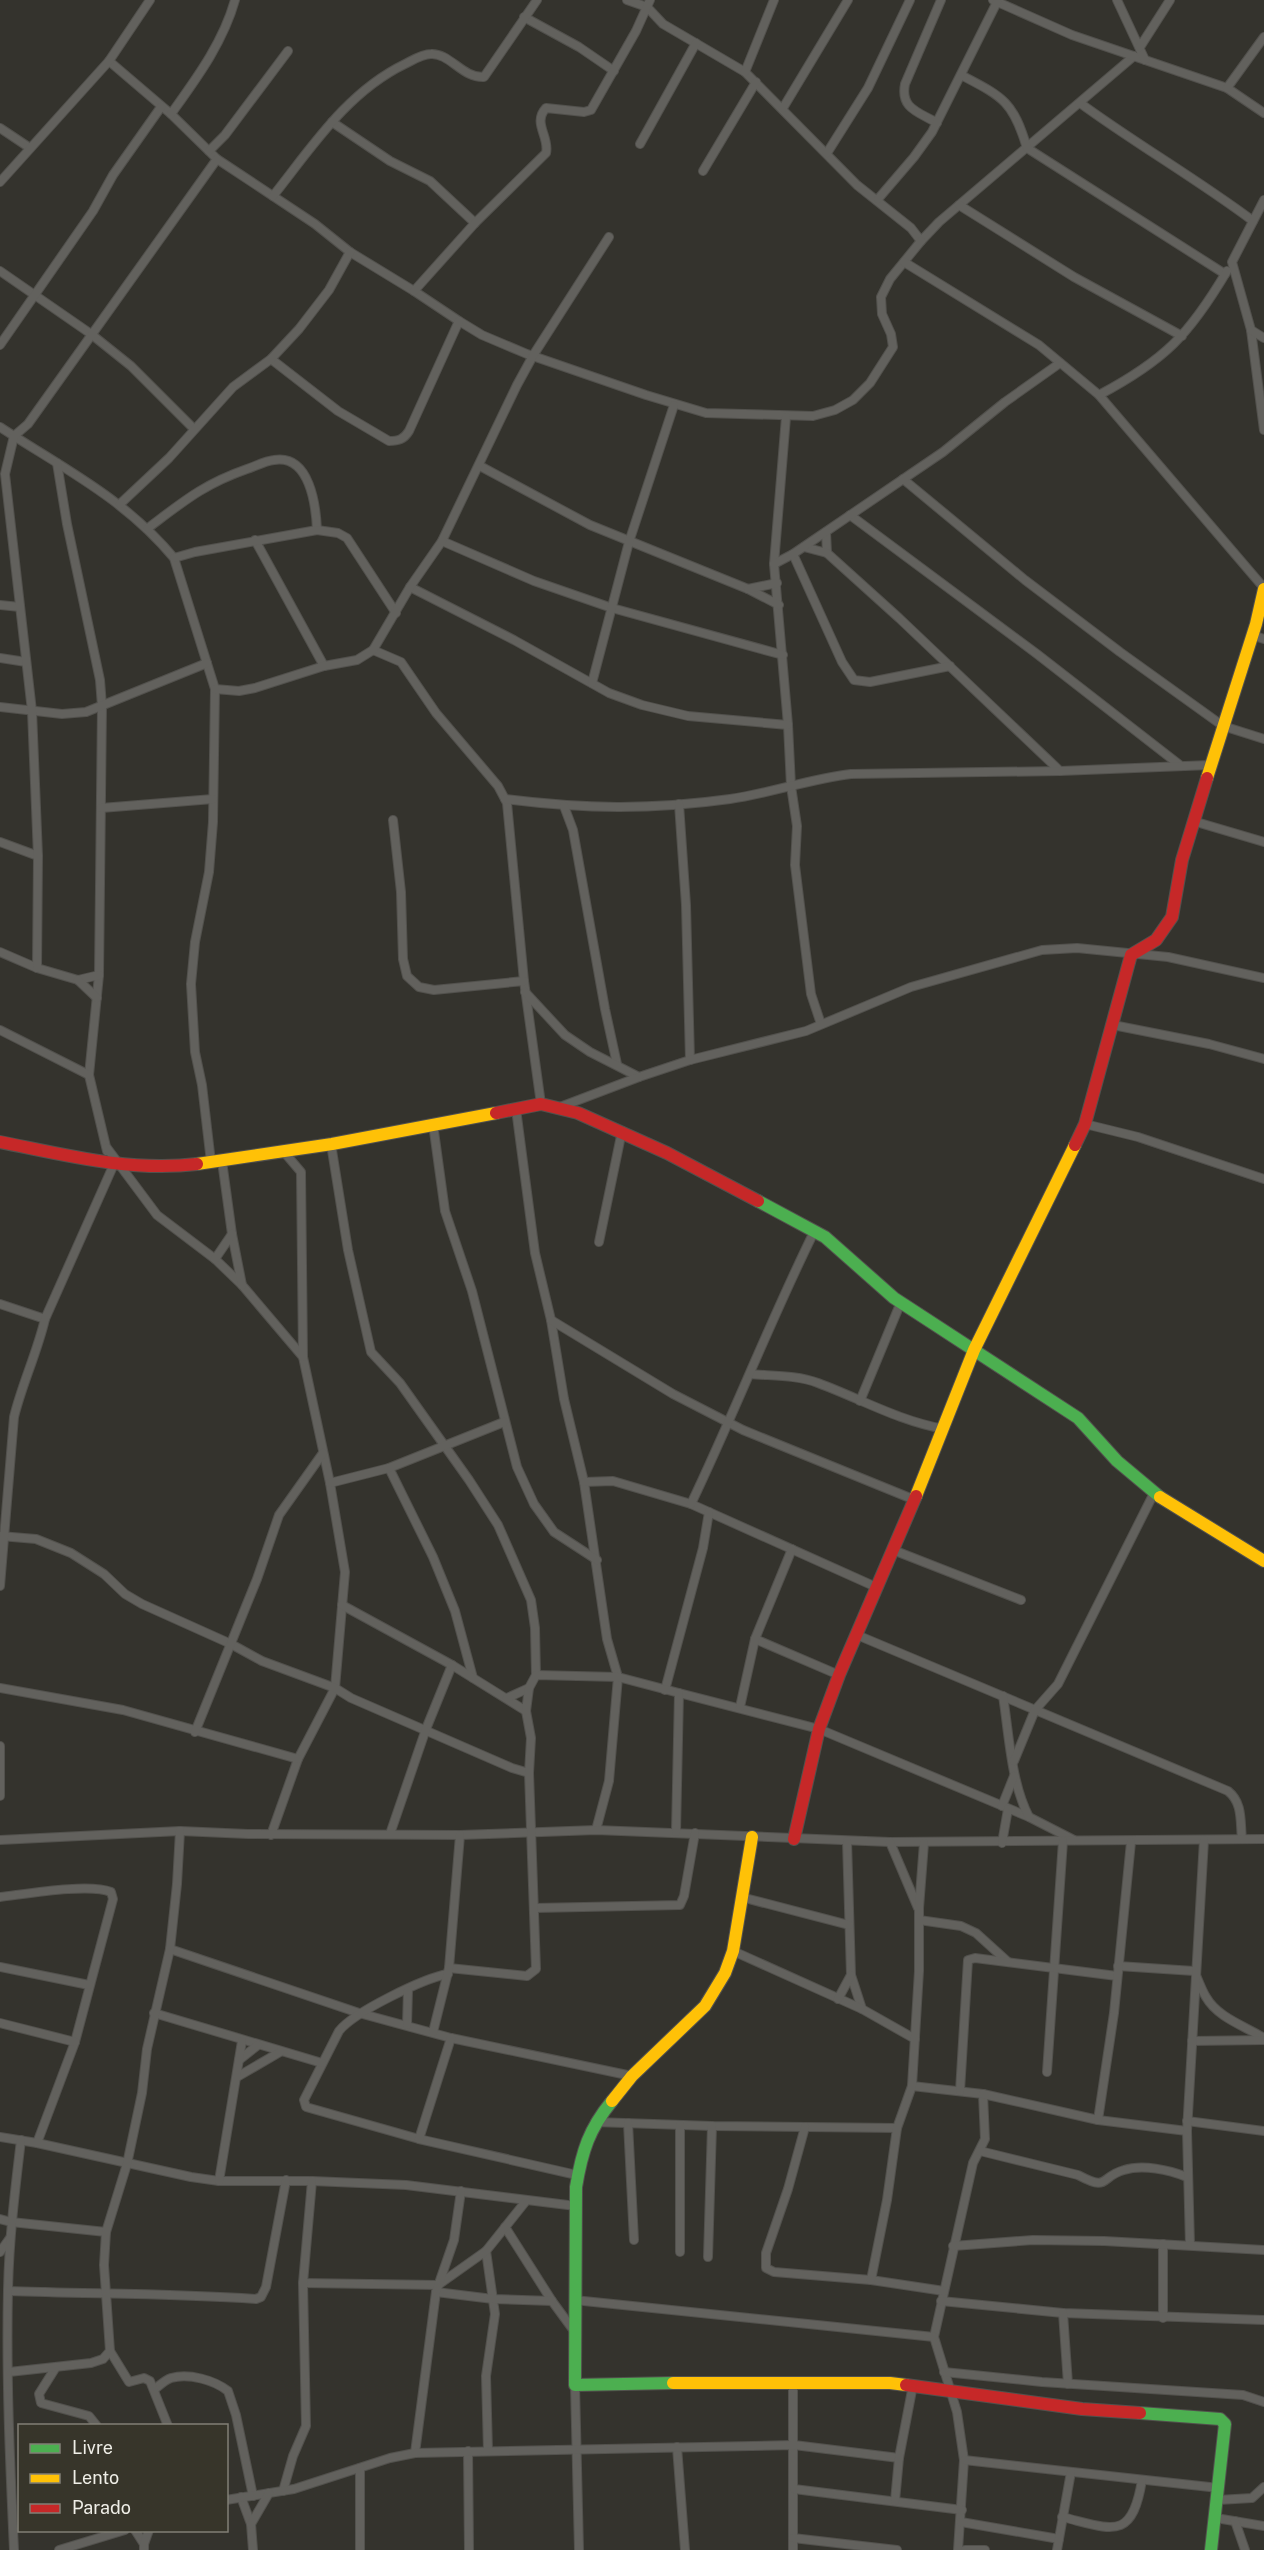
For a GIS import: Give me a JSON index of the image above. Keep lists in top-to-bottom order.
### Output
{
  "legend": ["Livre", "Lento", "Parado"]
}
